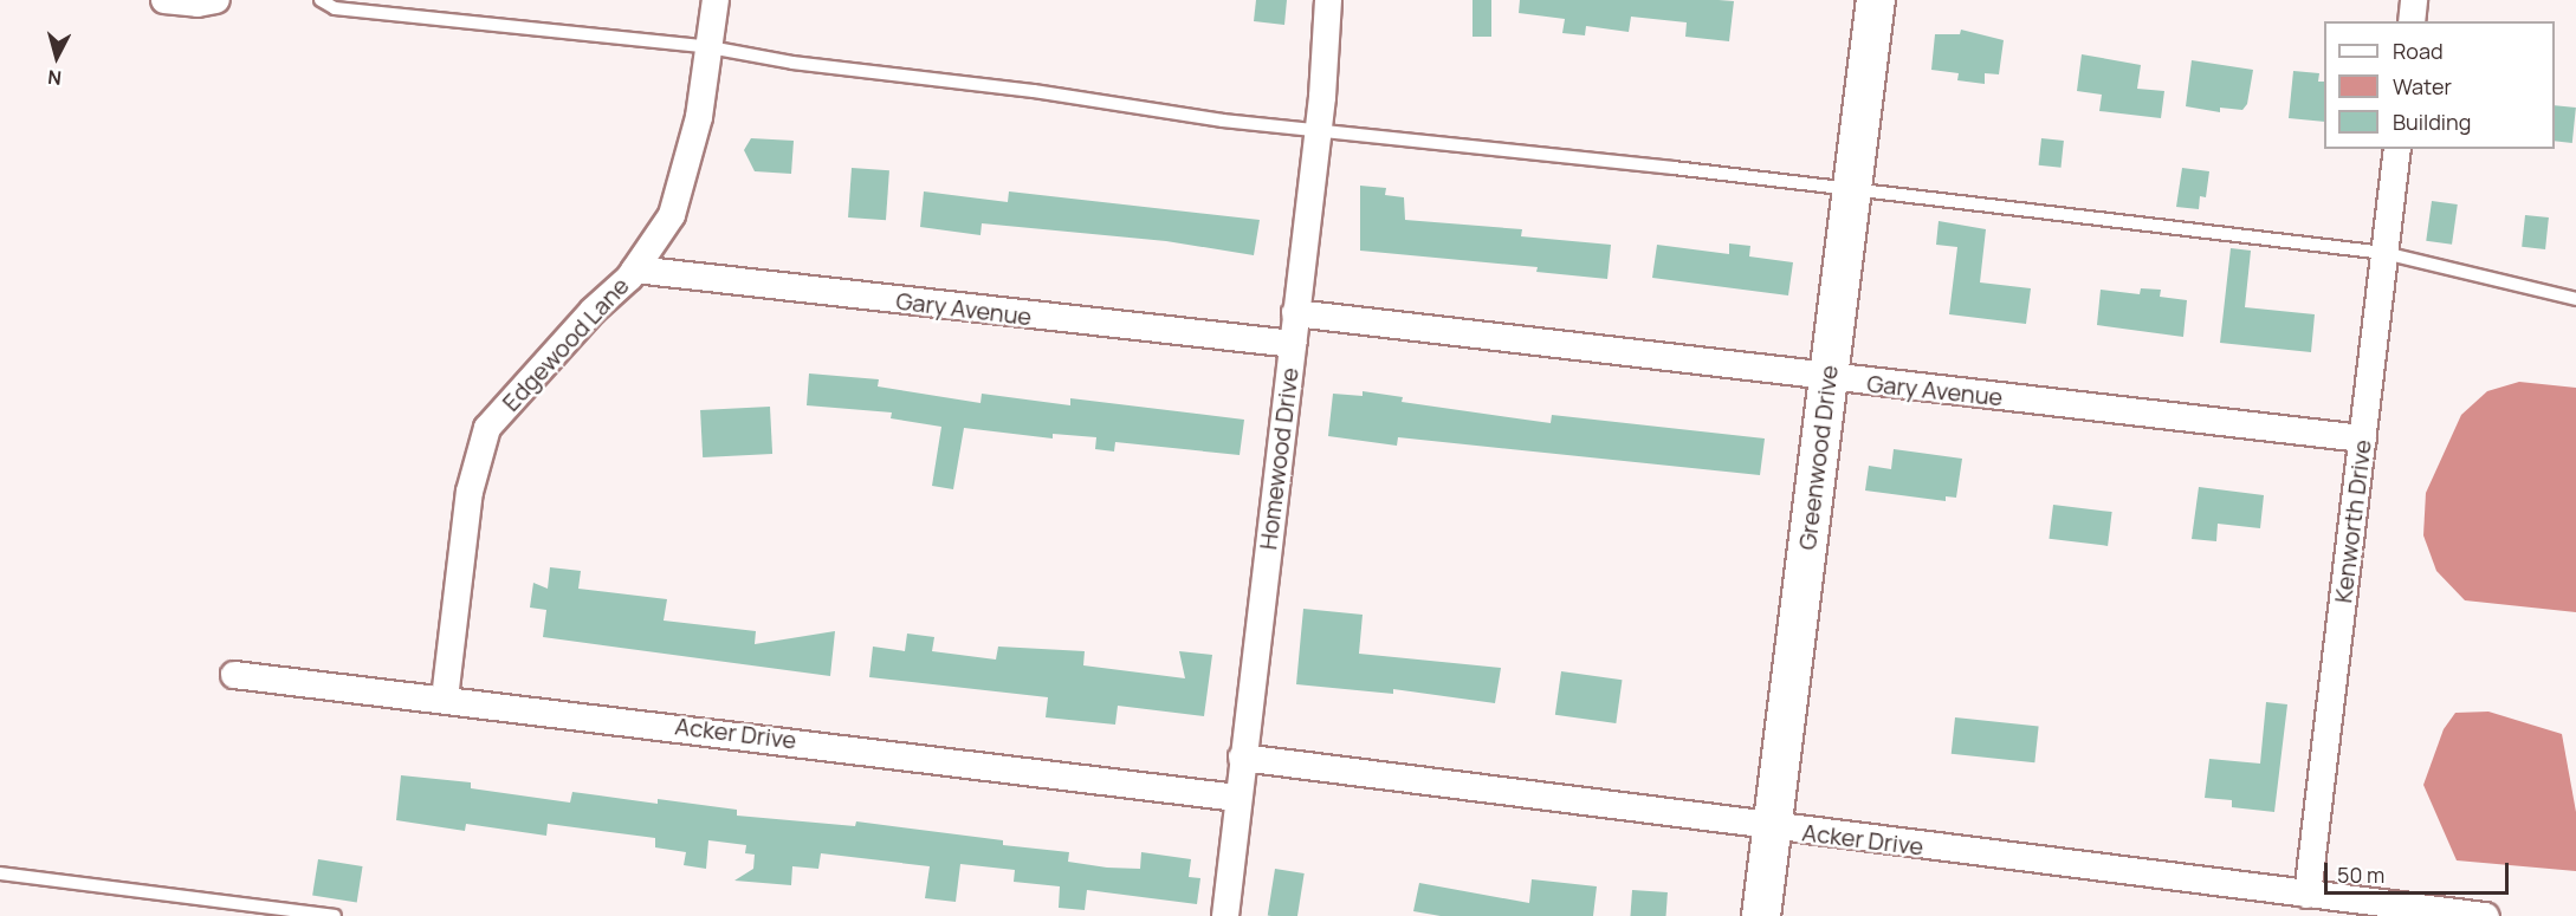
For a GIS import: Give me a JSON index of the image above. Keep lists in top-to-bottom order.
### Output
{
  "streets": {
    "street": [
      "Gary Avenue",
      "Edgewood Lane",
      "Greenwood Drive",
      "Homewood Drive",
      "Kenworth Drive",
      "Acker Drive"
    ]
  },
  "crossings": [
    ["Gary Avenue", "Edgewood Lane"],
    ["Gary Avenue", "Greenwood Drive"],
    ["Gary Avenue", "Homewood Drive"],
    ["Gary Avenue", "Kenworth Drive"],
    ["Edgewood Lane", "Acker Drive"],
    ["Greenwood Drive", "Acker Drive"],
    ["Homewood Drive", "Acker Drive"],
    ["Kenworth Drive", "Acker Drive"]
  ],
  "legend": ["Road", "Water", "Building"],
  "scale_bar": "50 m",
  "north": "bottom"
}
